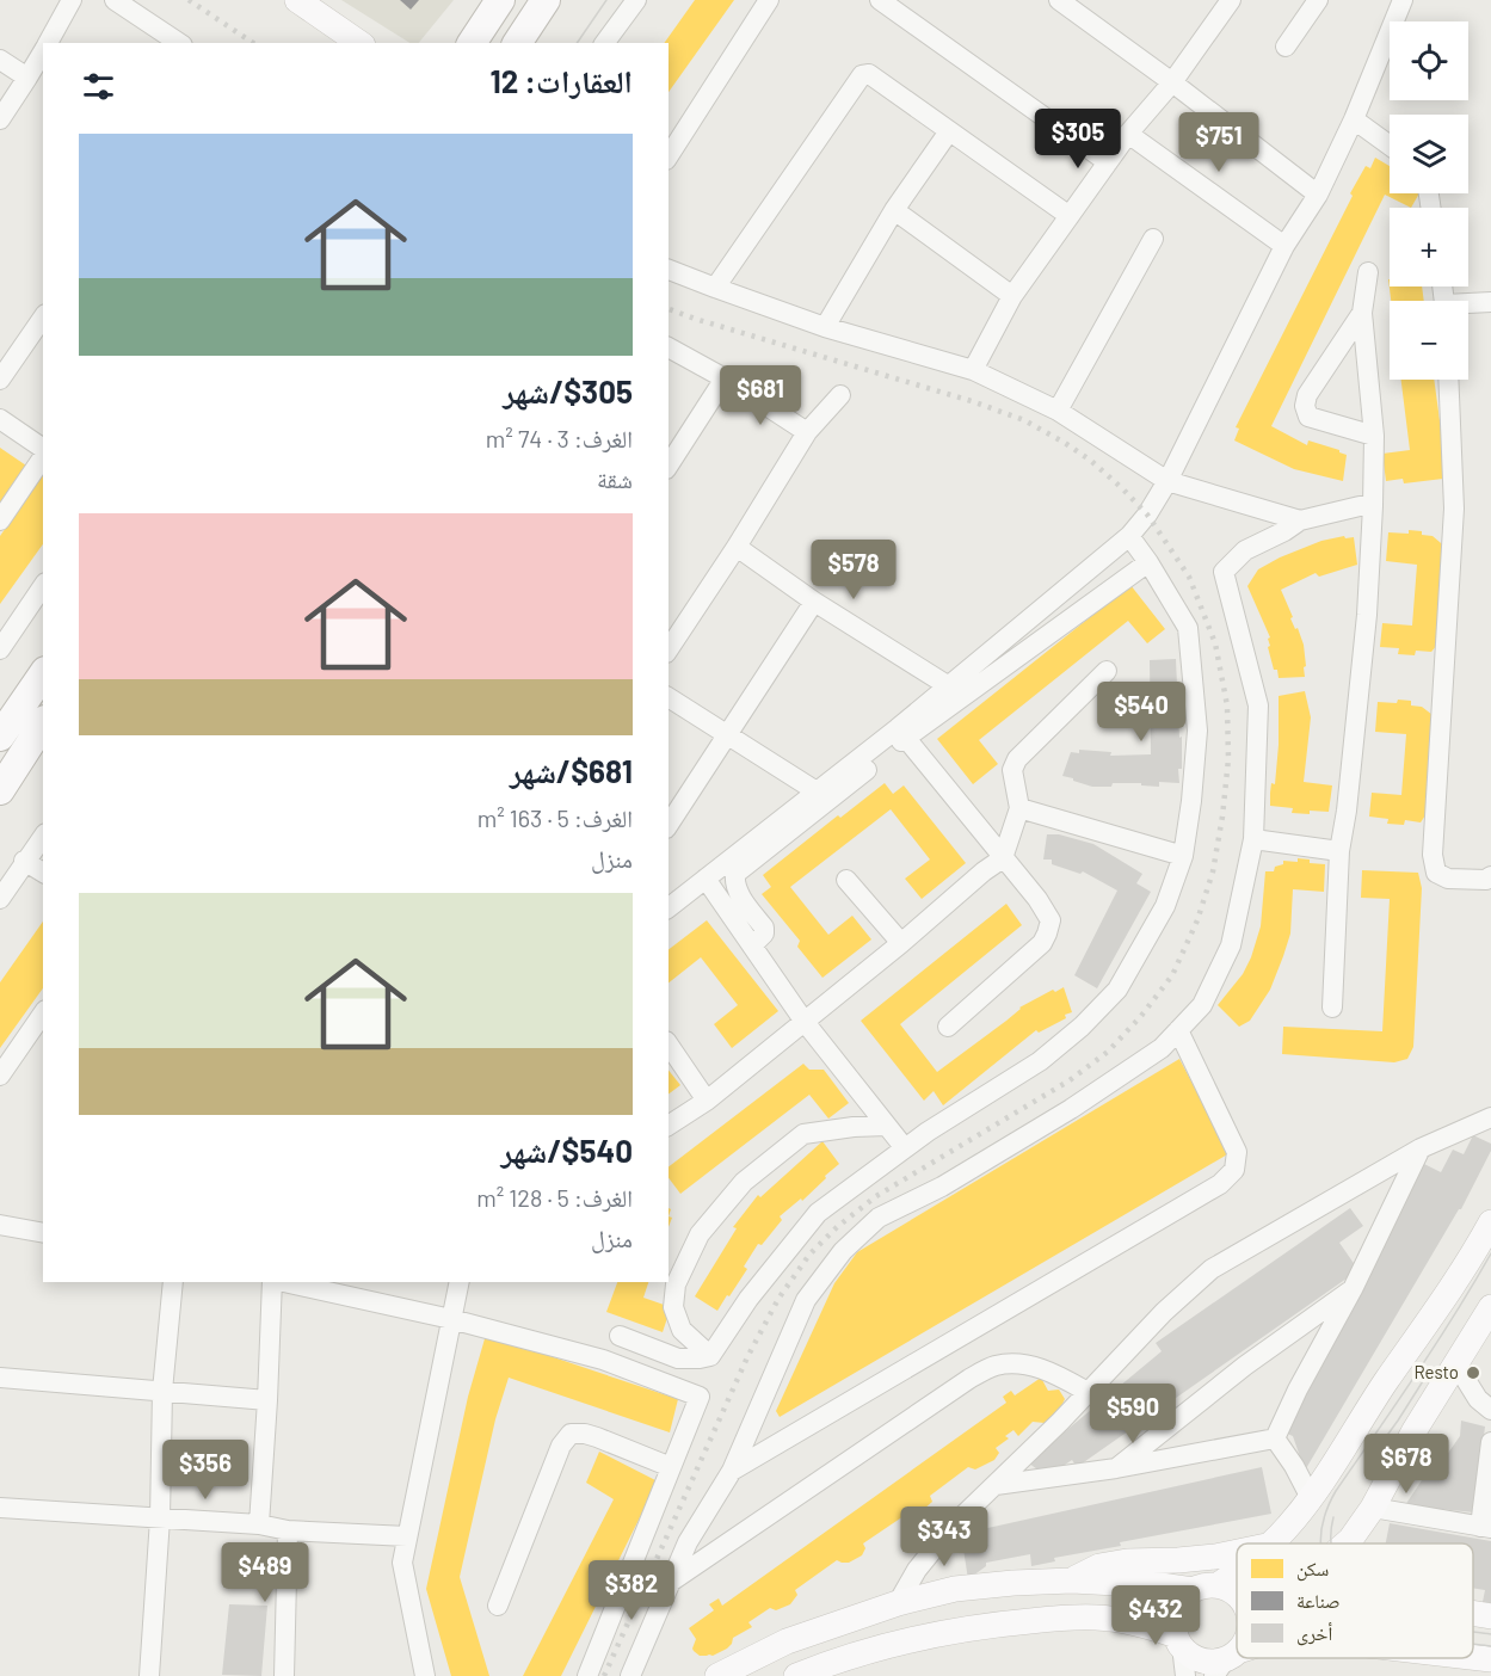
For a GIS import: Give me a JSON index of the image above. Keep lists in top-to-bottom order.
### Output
{
  "places": ["Resto"],
  "legend": ["سكن", "صناعة", "أخرى"],
  "page": {
    "map_buttons": ["+", "−"],
    "heading": "العقارات: 12",
    "price": [
      "$305",
      "$751",
      "$681",
      "$578",
      "$540",
      "$590",
      "$678",
      "$356",
      "$343",
      "$489",
      "$382",
      "$432"
    ],
    "list": [
      {
        "name": "$305/شهر",
        "note": "الغرف: 3 · 74 m² · شقة"
      },
      {
        "name": "$681/شهر",
        "note": "الغرف: 5 · 163 m² · منزل"
      },
      {
        "name": "$540/شهر",
        "note": "الغرف: 5 · 128 m² · منزل"
      }
    ]
  }
}
